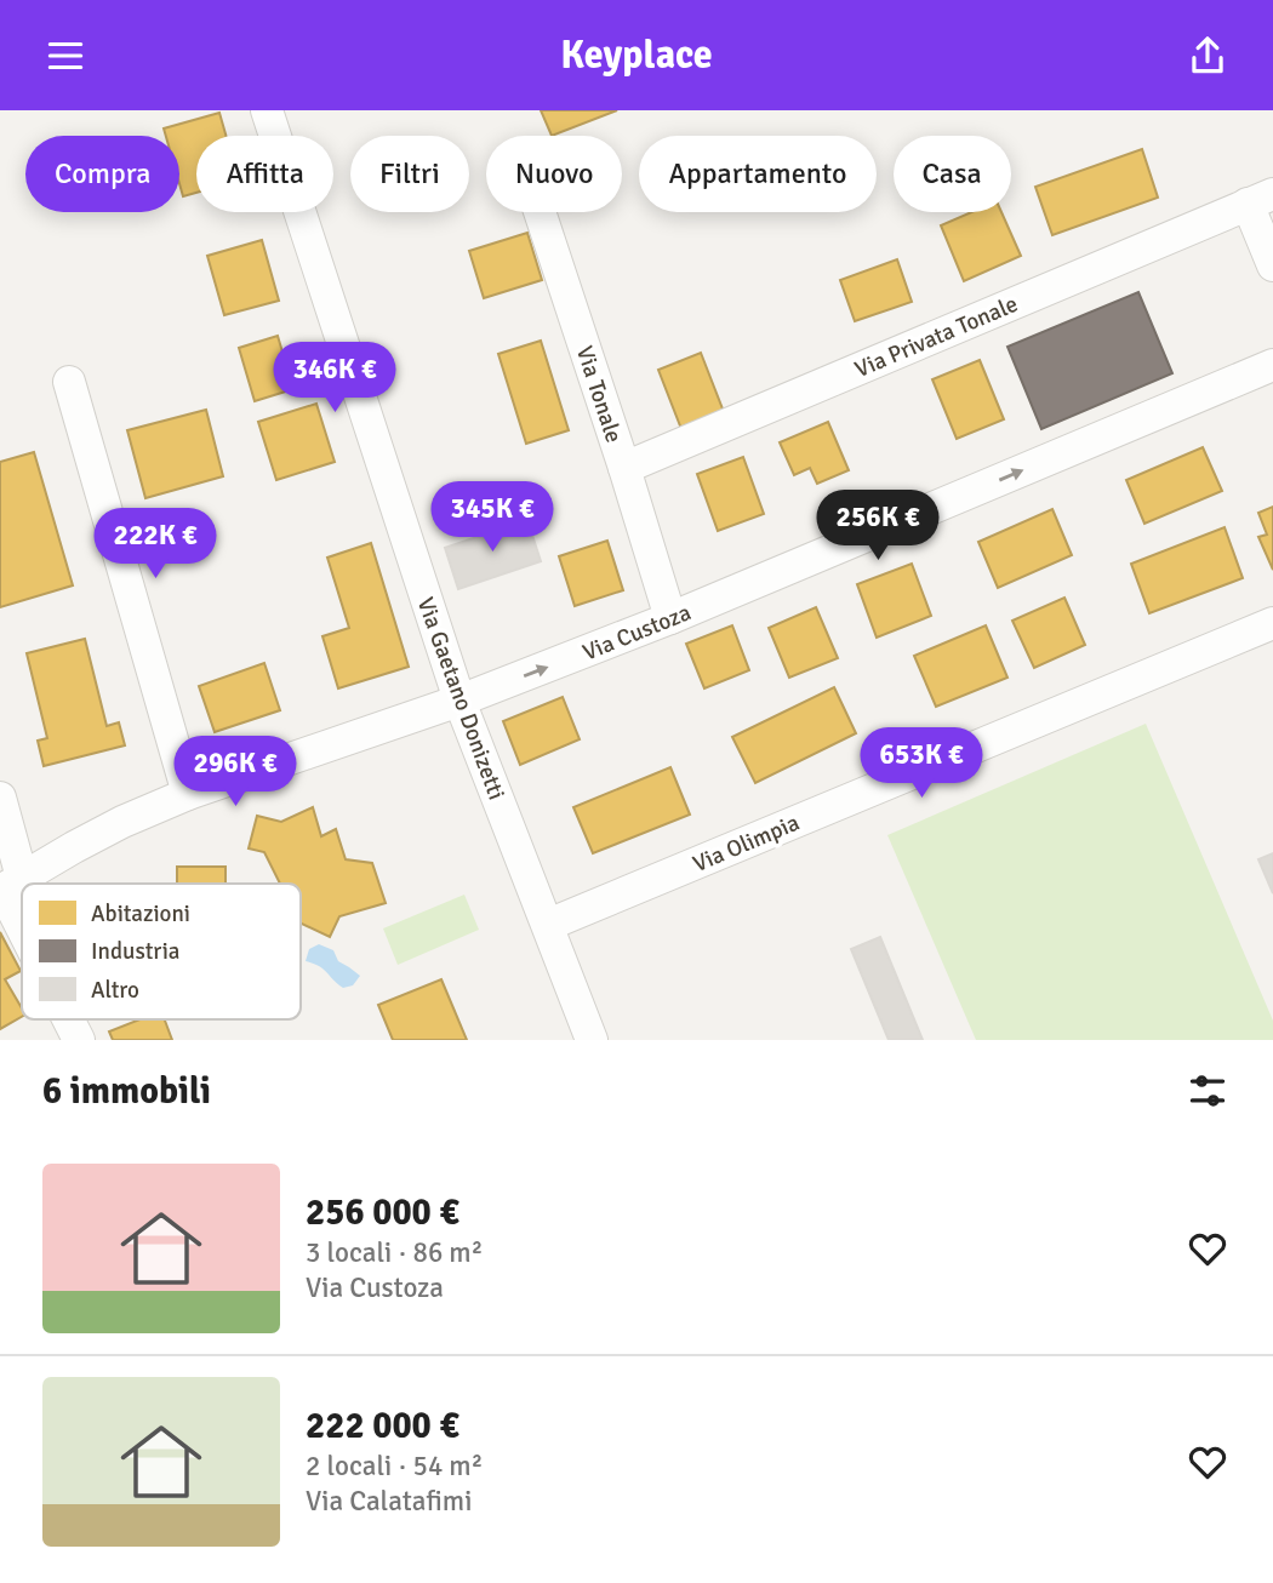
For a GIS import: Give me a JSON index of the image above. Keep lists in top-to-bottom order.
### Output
{
  "streets": {
    "street": [
      "Via Privata Tonale",
      "Via Tonale",
      "Via Custoza",
      "Via Gaetano Donizetti",
      "Via Olimpia"
    ]
  },
  "crossings": [
    ["Via Privata Tonale", "Via Tonale"],
    ["Via Tonale", "Via Custoza"],
    ["Via Custoza", "Via Gaetano Donizetti"],
    ["Via Gaetano Donizetti", "Via Olimpia"]
  ],
  "one_way": ["Via Custoza"],
  "legend": ["Abitazioni", "Industria", "Altro"],
  "page": {
    "header": "Keyplace",
    "chip": [
      "Compra",
      "Affitta",
      "Filtri",
      "Nuovo",
      "Appartamento",
      "Casa"
    ],
    "price": [
      "346K €",
      "345K €",
      "256K €",
      "222K €",
      "653K €",
      "296K €"
    ],
    "heading": "6 immobili",
    "list": [
      {
        "name": "256 000 €",
        "note": "3 locali · 86 m² · Via Custoza"
      },
      {
        "name": "222 000 €",
        "note": "2 locali · 54 m² · Via Calatafimi"
      }
    ]
  }
}
